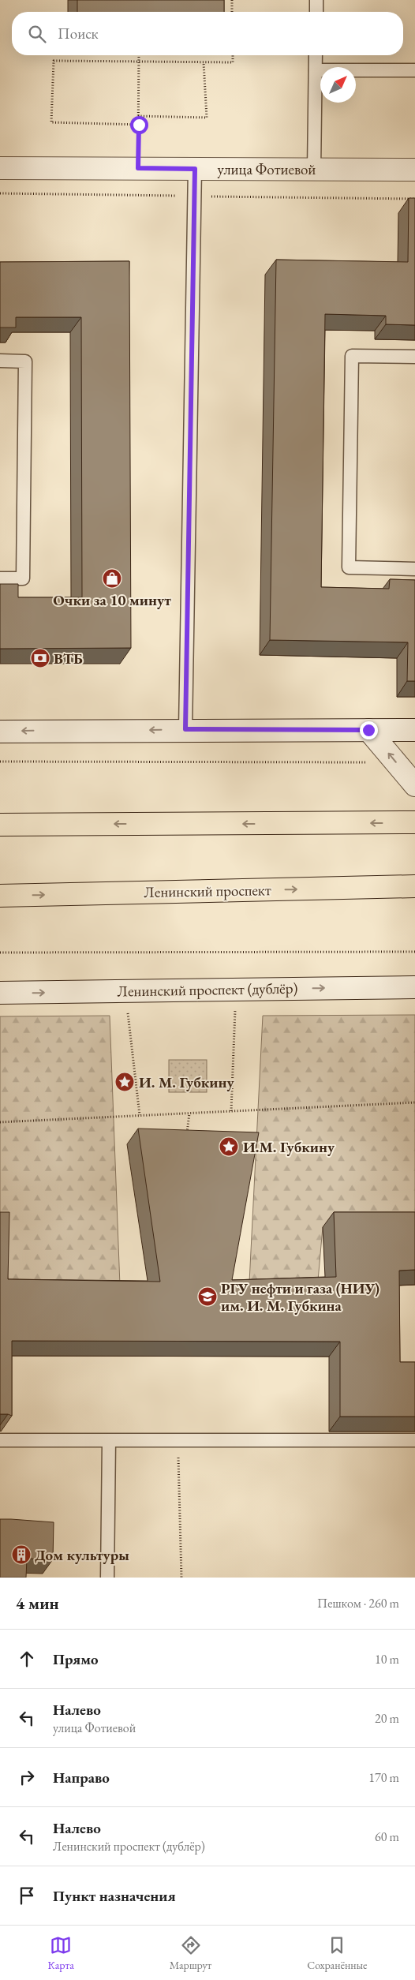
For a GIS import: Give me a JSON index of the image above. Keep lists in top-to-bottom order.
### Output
{
  "streets": {
    "main road": ["Ленинский проспект"],
    "street": ["улица Фотиевой", "Ленинский проспект (дублёр)"]
  },
  "one_way": ["Ленинский проспект (дублёр)"],
  "places": {
    "shop": ["Очки за 10 минут"],
    "bank": ["ВТБ"],
    "place": ["И. М. Губкину", "И.М. Губкину"],
    "school or university": ["РГУ нефти и газа (НИУ) им. И. М. Губкина"],
    "building": ["Дом культуры"]
  },
  "north": "top right",
  "page": {
    "search": "Поиск",
    "heading": ["4 мин", "Пешком · 260 m"],
    "list": [
      ["Прямо", "10 m"],
      ["Налево", "улица Фотиевой", "20 m"],
      ["Направо", "170 m"],
      ["Налево", "Ленинский проспект (дублёр)", "60 m"],
      "Пункт назначения"
    ],
    "nav": ["Карта", "Маршрут", "Сохранённые"]
  }
}
